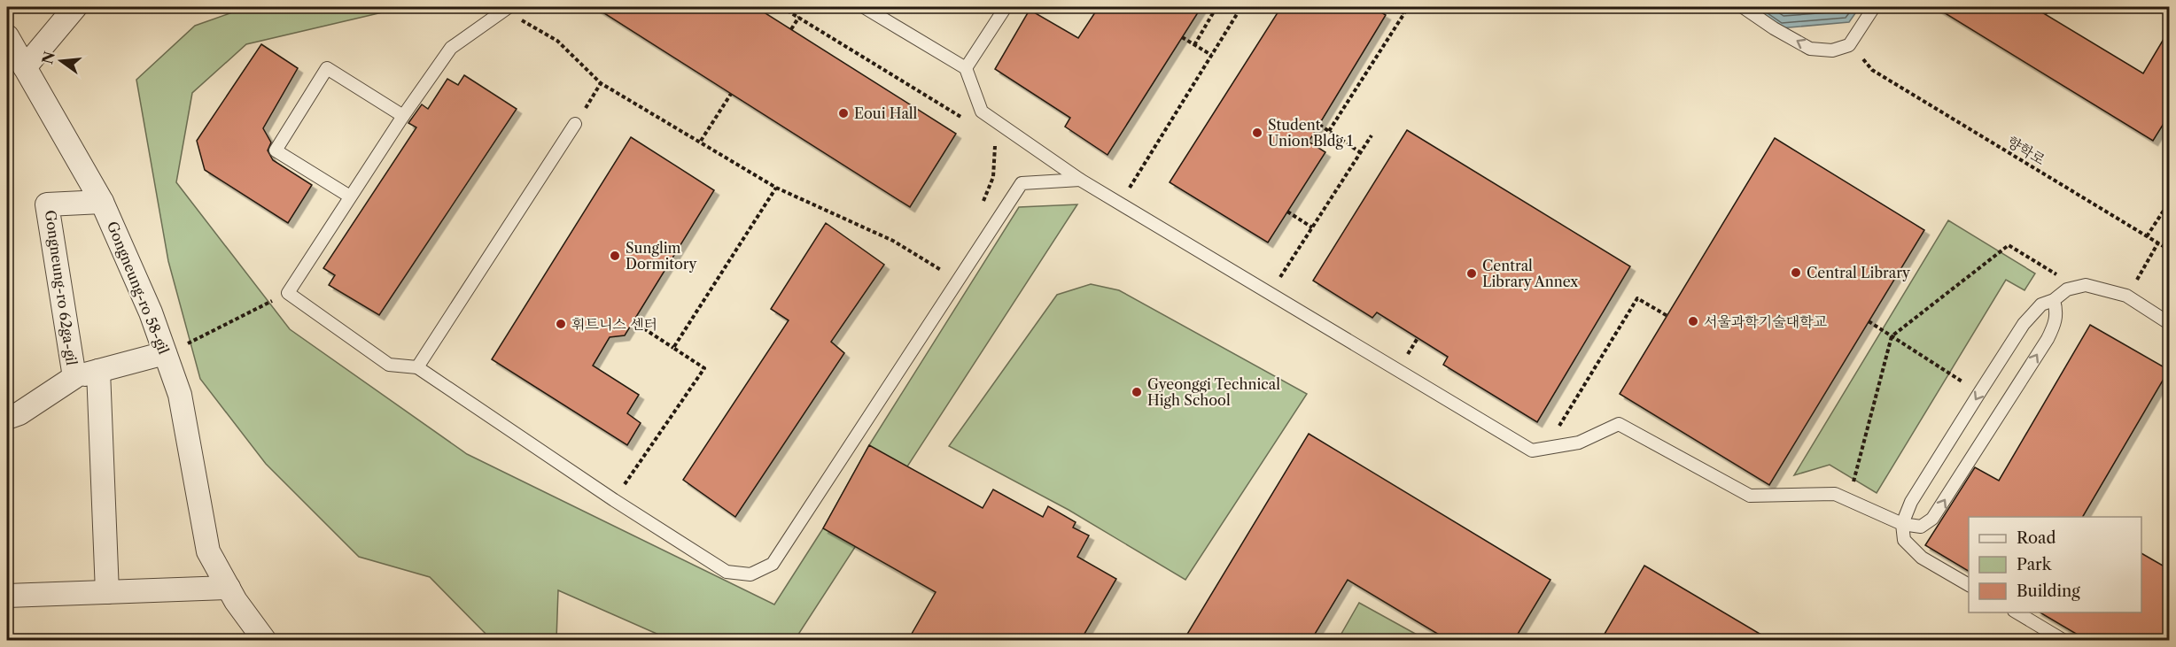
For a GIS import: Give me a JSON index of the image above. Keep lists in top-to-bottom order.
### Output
{
  "streets": {
    "street": ["Gongneung-ro 62ga-gil", "Gongneung-ro 58-gil"],
    "path": ["향학로"]
  },
  "crossings": [
    ["Gongneung-ro 62ga-gil", "Gongneung-ro 58-gil"]
  ],
  "places": [
    "Eoui Hall",
    "Student Union Bldg 1",
    "Sunglim Dormitory",
    "Central Library",
    "Central Library Annex",
    "서울과학기술대학교",
    "휘트니스 센터",
    "Gyeonggi Technical High School"
  ],
  "legend": ["Road", "Park", "Building"],
  "north": "left"
}
